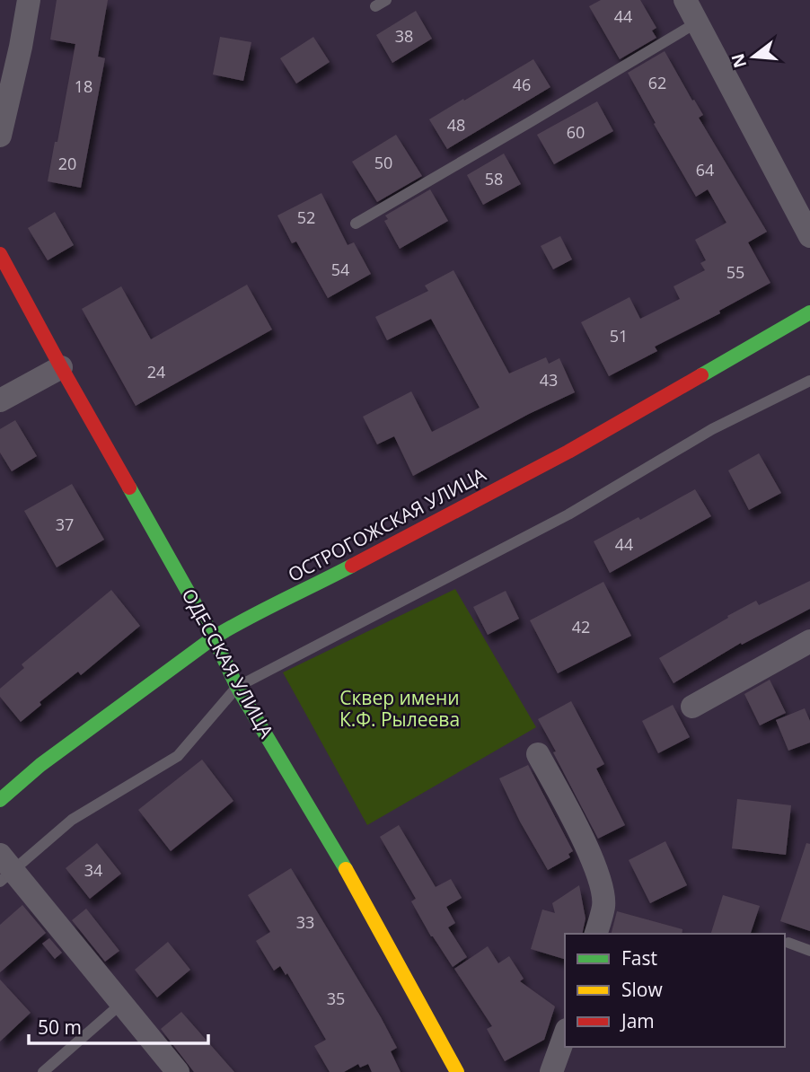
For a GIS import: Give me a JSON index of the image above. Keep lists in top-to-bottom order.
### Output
{
  "streets": {
    "street": ["ОСТРОГОЖСКАЯ УЛИЦА", "ОДЕССКАЯ УЛИЦА"]
  },
  "crossings": [
    ["ОСТРОГОЖСКАЯ УЛИЦА", "ОДЕССКАЯ УЛИЦА"]
  ],
  "parks": ["Сквер имени К.Ф. Рылеева"],
  "house_numbers": [
    "44",
    "38",
    "62",
    "46",
    "18",
    "48",
    "60",
    "50",
    "20",
    "64",
    "58",
    "52",
    "54",
    "55",
    "51",
    "24",
    "43",
    "37",
    "44",
    "42",
    "34",
    "33",
    "35"
  ],
  "legend": ["Fast", "Slow", "Jam"],
  "scale_bar": "50 m",
  "north": "left"
}
